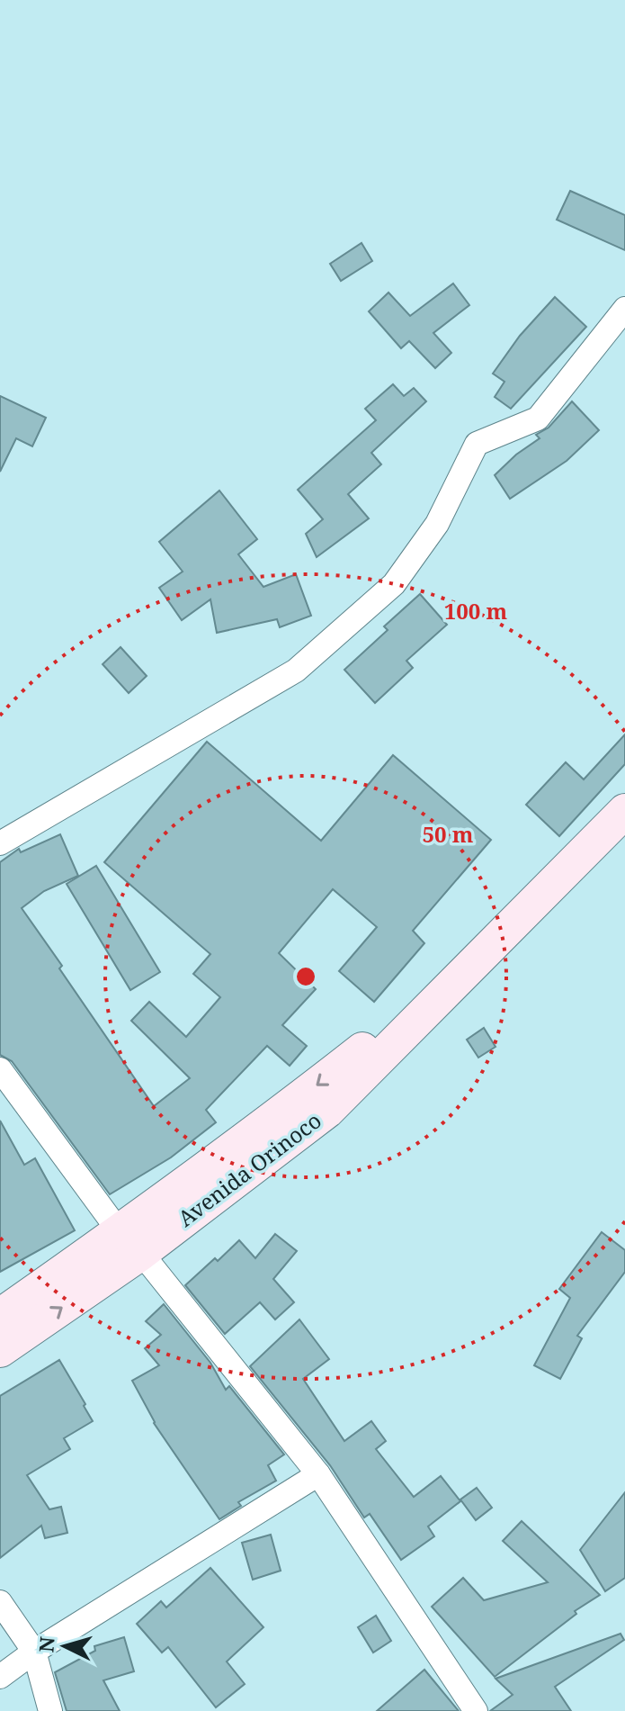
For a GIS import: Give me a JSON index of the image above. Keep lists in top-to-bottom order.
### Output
{
  "streets": {
    "main road": ["Avenida Orinoco"]
  },
  "north": "left",
  "rings": ["100 m", "50 m"]
}
